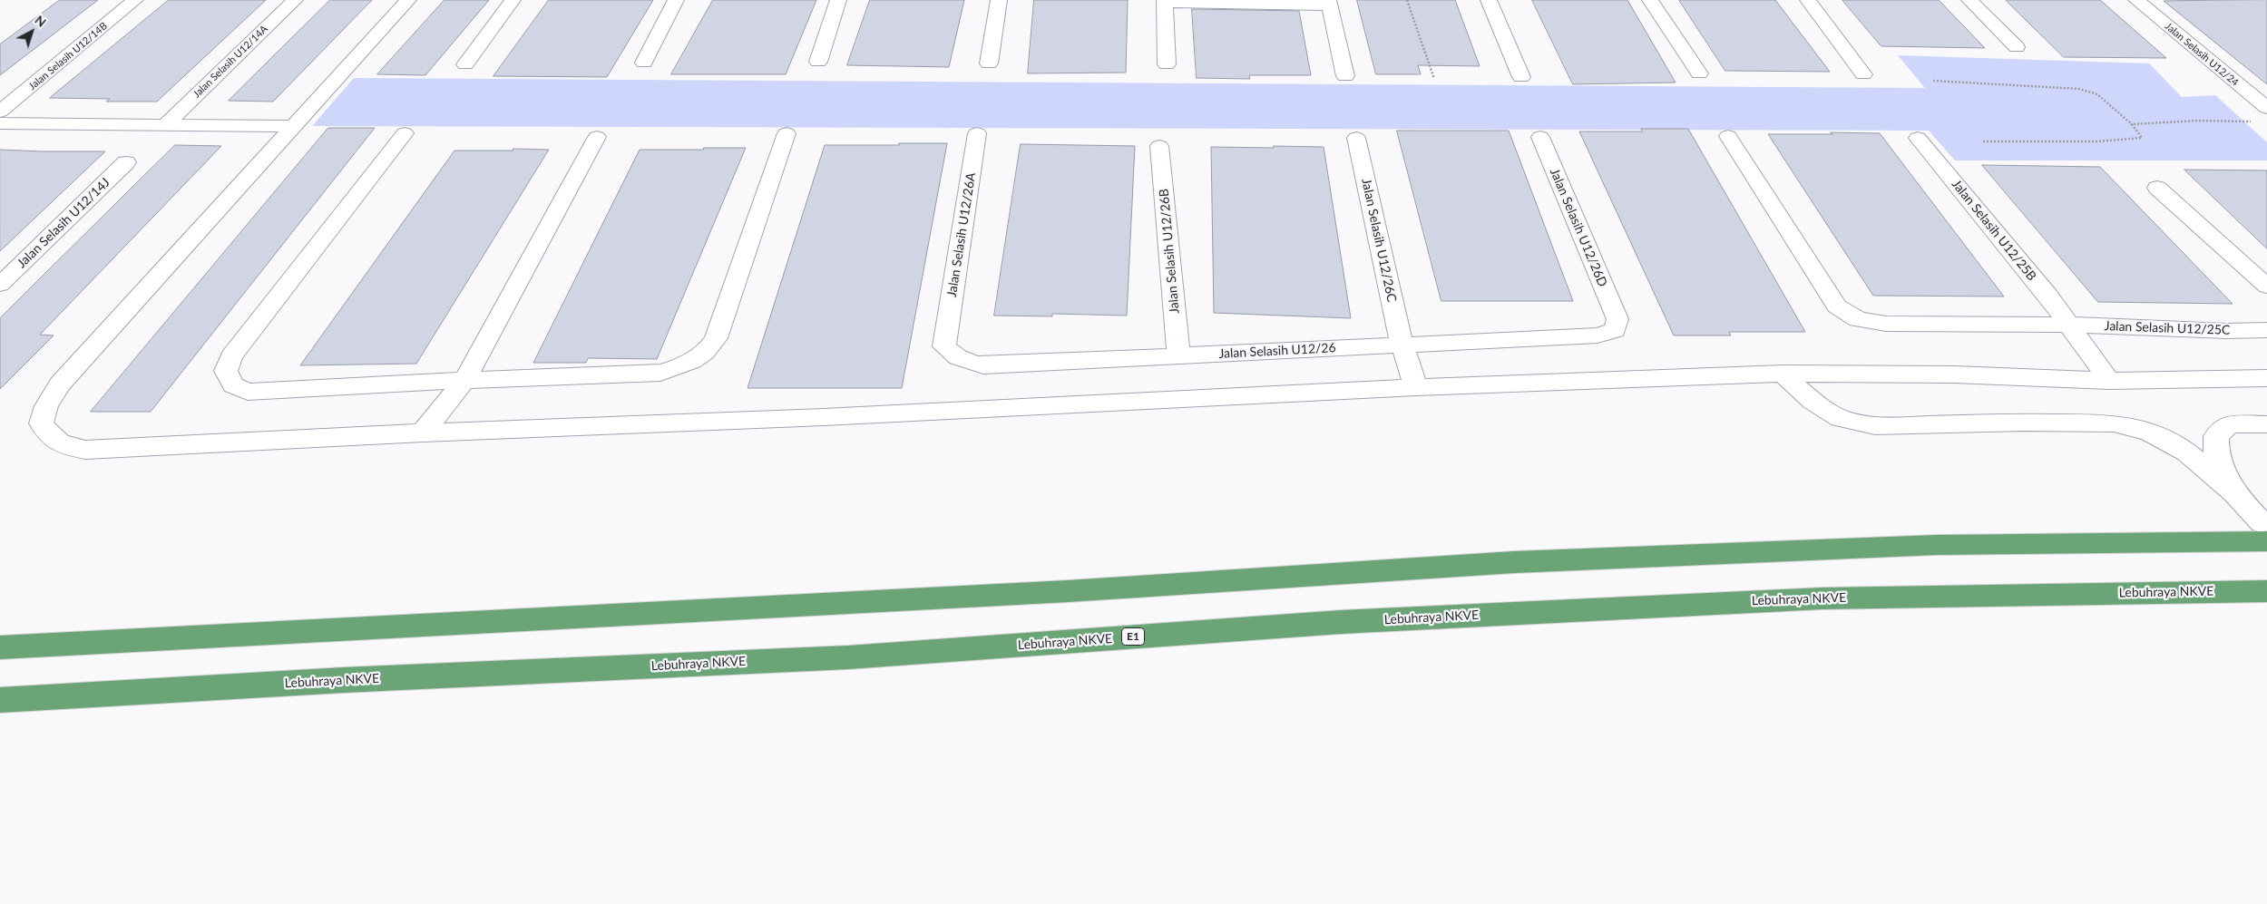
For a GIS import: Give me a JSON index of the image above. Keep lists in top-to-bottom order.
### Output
{
  "streets": {
    "highway": ["Lebuhraya NKVE", "E1"],
    "street": [
      "Jalan Selasih U12/24",
      "Jalan Selasih U12/14B",
      "Jalan Selasih U12/14A",
      "Jalan Selasih U12/14J",
      "Jalan Selasih U12/26D",
      "Jalan Selasih U12/25B",
      "Jalan Selasih U12/26A",
      "Jalan Selasih U12/26C",
      "Jalan Selasih U12/26B",
      "Jalan Selasih U12/25C",
      "Jalan Selasih U12/26"
    ]
  },
  "crossings": [
    ["Jalan Selasih U12/26D", "Jalan Selasih U12/26"],
    ["Jalan Selasih U12/25B", "Jalan Selasih U12/25C"],
    ["Jalan Selasih U12/26A", "Jalan Selasih U12/26"],
    ["Jalan Selasih U12/26C", "Jalan Selasih U12/26"],
    ["Jalan Selasih U12/26B", "Jalan Selasih U12/26"]
  ],
  "north": "top right"
}
